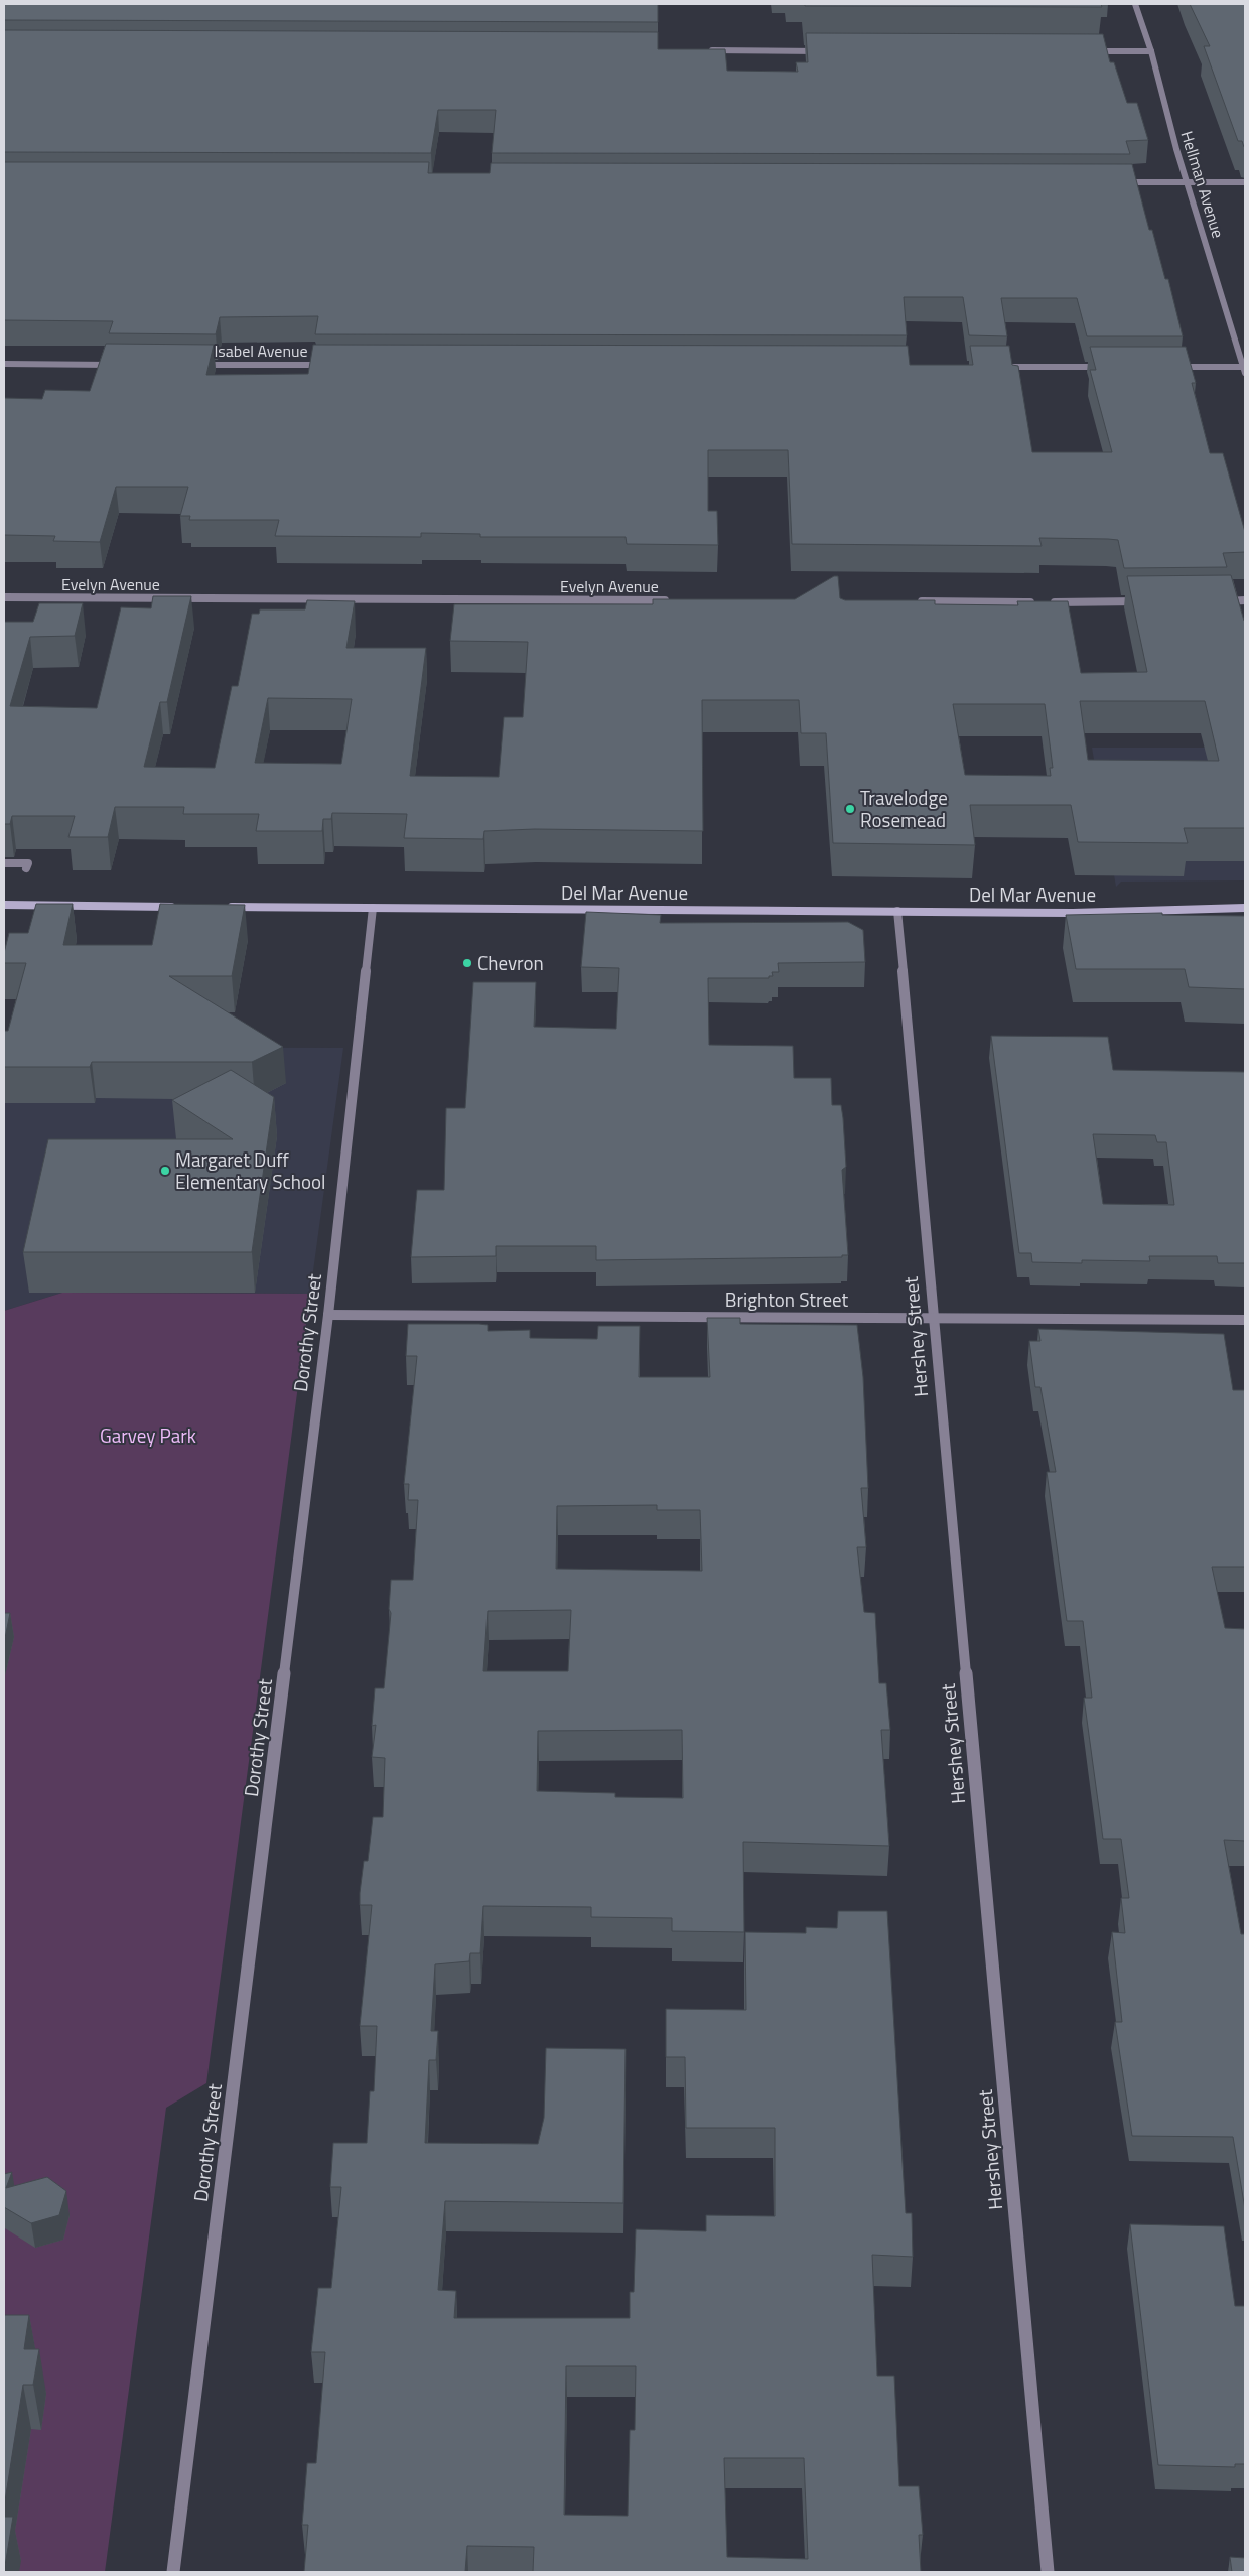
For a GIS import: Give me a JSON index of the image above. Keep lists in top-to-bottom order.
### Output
{
  "streets": {
    "main road": ["Del Mar Avenue"],
    "street": [
      "Hellman Avenue",
      "Isabel Avenue",
      "Evelyn Avenue",
      "Brighton Street",
      "Dorothy Street",
      "Hershey Street"
    ]
  },
  "crossings": [
    ["Del Mar Avenue", "Dorothy Street"],
    ["Del Mar Avenue", "Hershey Street"],
    ["Brighton Street", "Dorothy Street"],
    ["Brighton Street", "Hershey Street"]
  ],
  "parks": ["Garvey Park"],
  "places": ["Travelodge Rosemead", "Chevron", "Margaret Duff Elementary School"]
}
